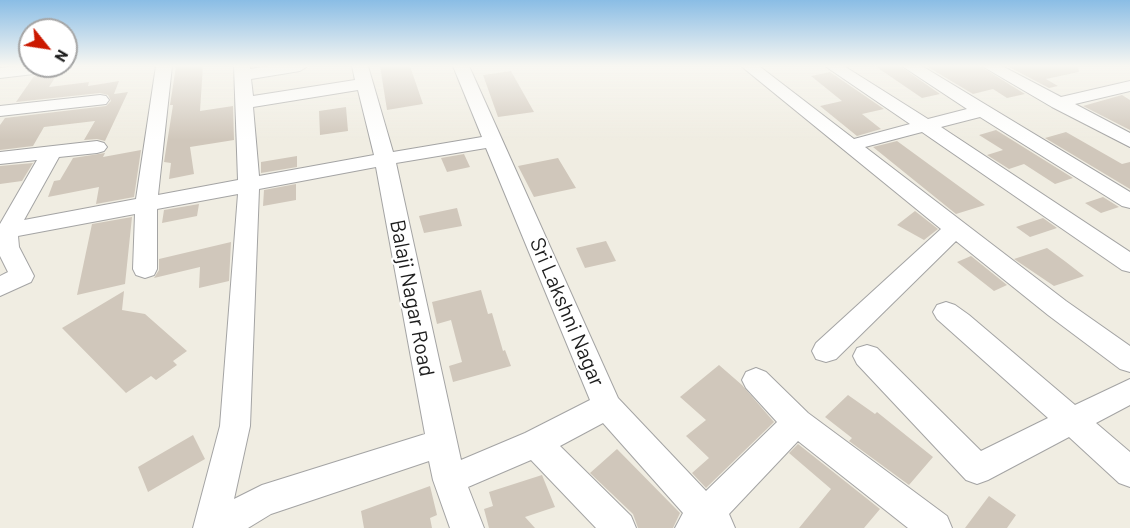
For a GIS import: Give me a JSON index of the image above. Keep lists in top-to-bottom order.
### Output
{
  "streets": {
    "street": ["Balaji Nagar Road", "Sri Lakshni Nagar"]
  },
  "north": "bottom right"
}
